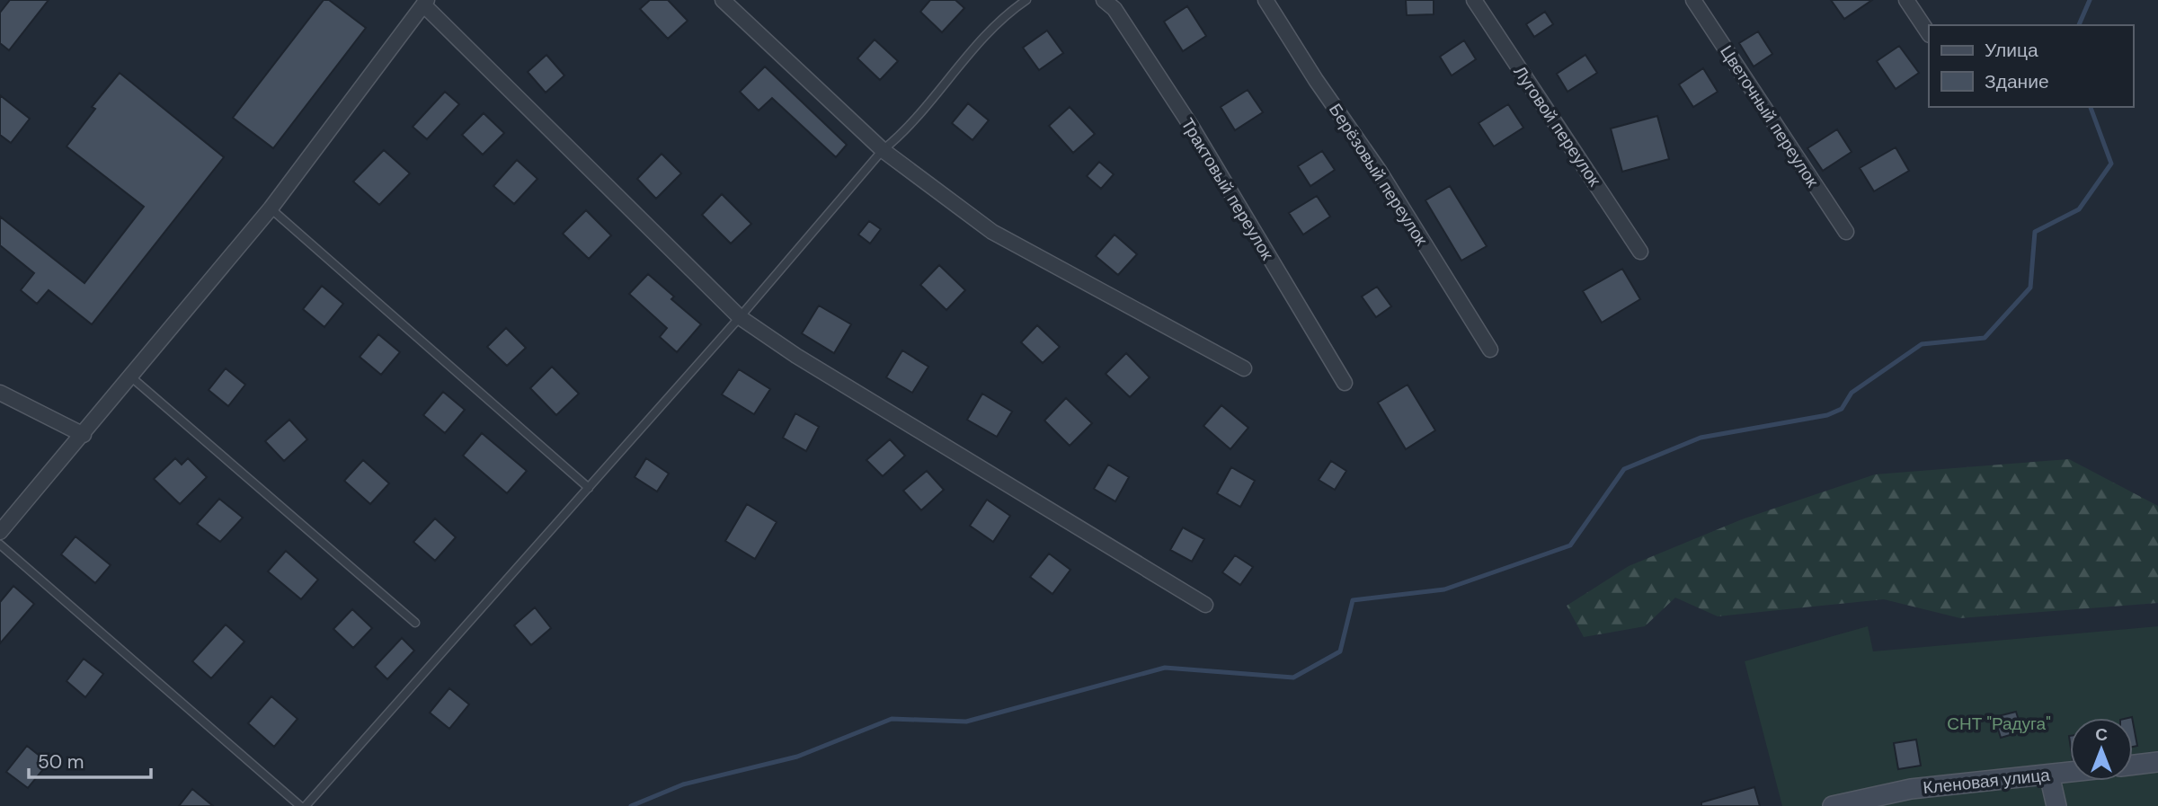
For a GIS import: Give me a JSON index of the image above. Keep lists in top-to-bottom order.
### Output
{
  "streets": {
    "street": [
      "Цветочный переулок",
      "Луговой переулок",
      "Берёзовый переулок",
      "Трактовый переулок",
      "Кленовая улица"
    ]
  },
  "parks": ["СНТ \"Радуга\""],
  "legend": ["Улица", "Здание"],
  "scale_bar": "50 m",
  "north": "top"
}
